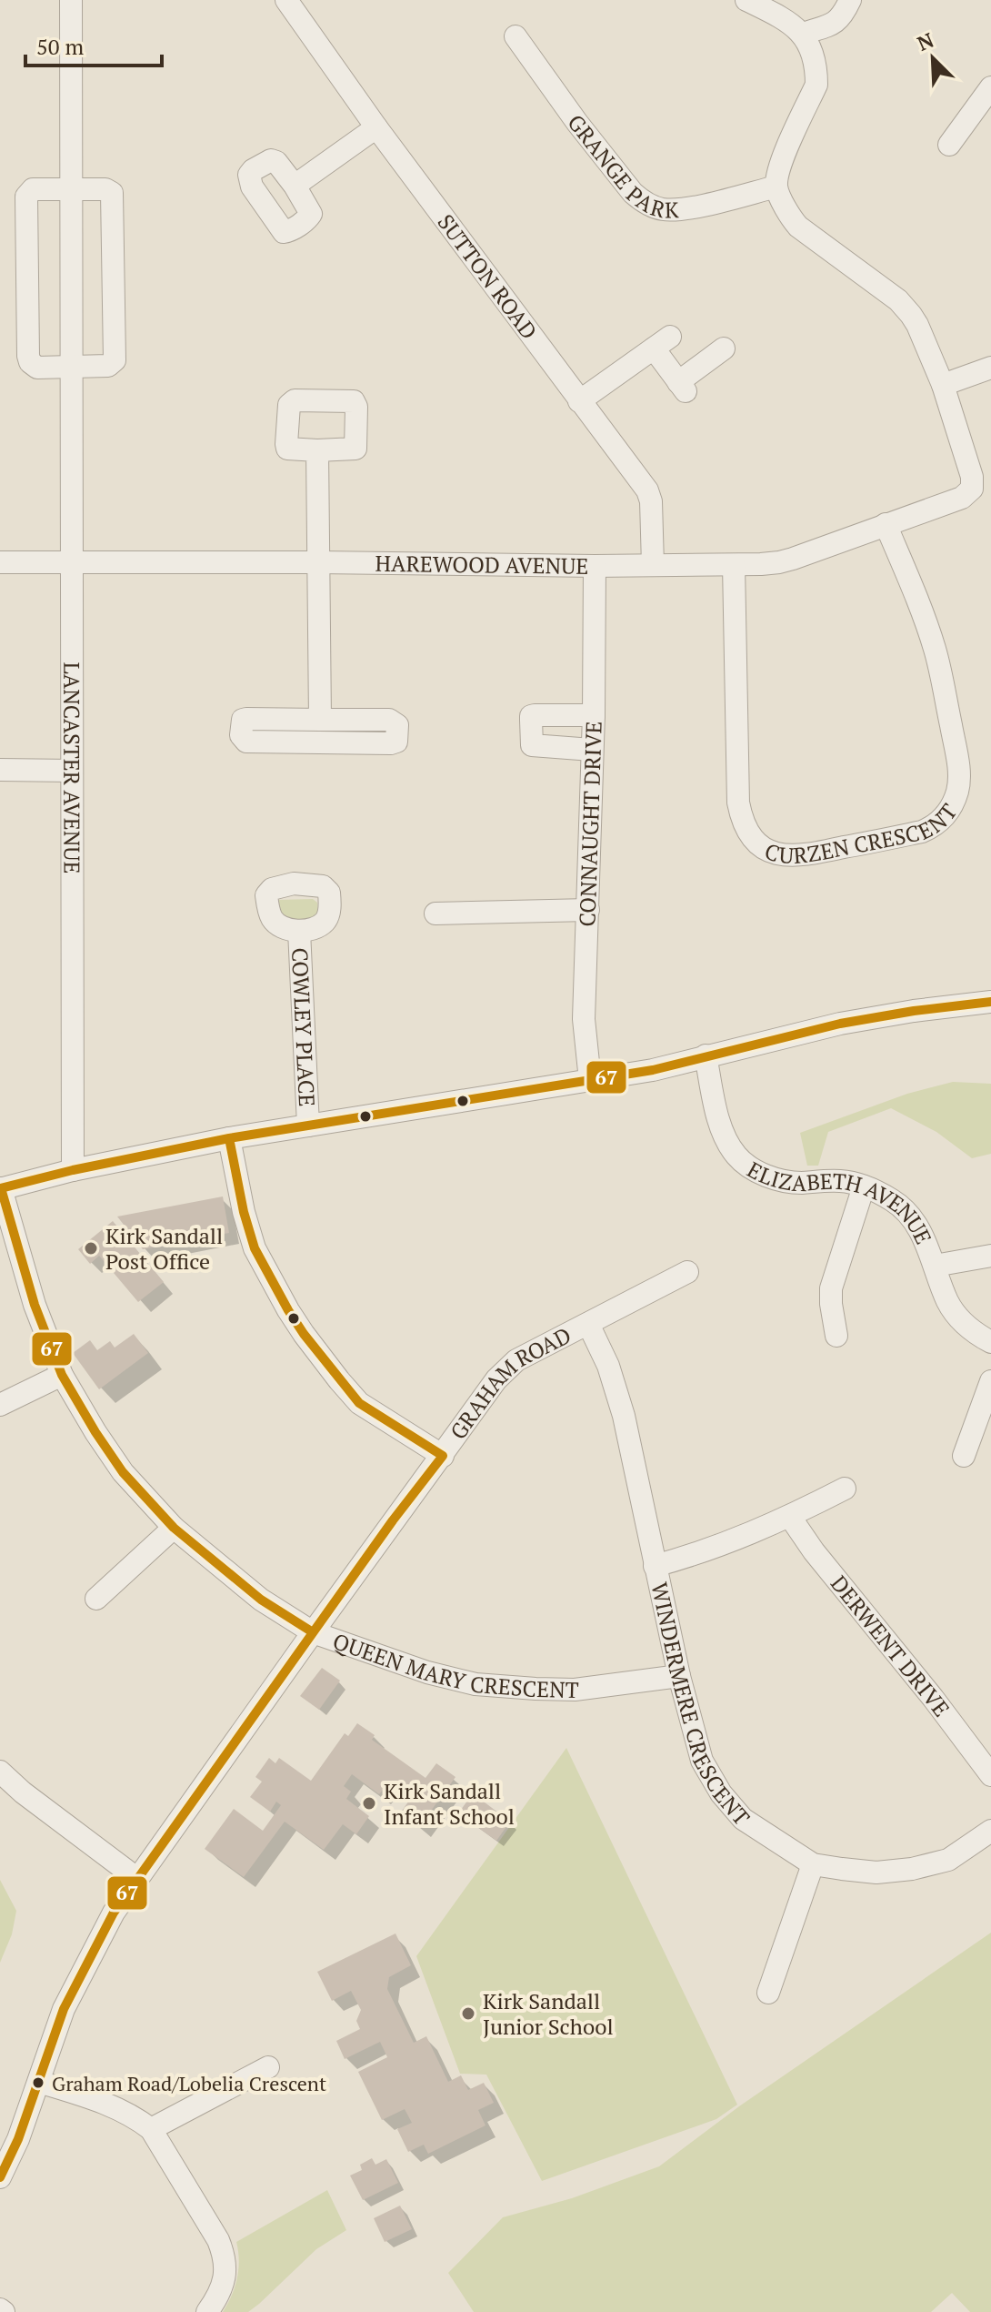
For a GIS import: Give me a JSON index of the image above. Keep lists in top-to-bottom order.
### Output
{
  "streets": {
    "street": [
      "GRANGE PARK",
      "SUTTON ROAD",
      "HAREWOOD AVENUE",
      "LANCASTER AVENUE",
      "CURZEN CRESCENT",
      "CONNAUGHT DRIVE",
      "COWLEY PLACE",
      "ELIZABETH AVENUE",
      "GRAHAM ROAD",
      "DERWENT DRIVE",
      "QUEEN MARY CRESCENT",
      "WINDERMERE CRESCENT"
    ]
  },
  "crossings": [
    ["SUTTON ROAD", "HAREWOOD AVENUE"],
    ["HAREWOOD AVENUE", "LANCASTER AVENUE"],
    ["HAREWOOD AVENUE", "CURZEN CRESCENT"],
    ["HAREWOOD AVENUE", "CONNAUGHT DRIVE"],
    ["GRAHAM ROAD", "QUEEN MARY CRESCENT"],
    ["GRAHAM ROAD", "WINDERMERE CRESCENT"],
    ["QUEEN MARY CRESCENT", "WINDERMERE CRESCENT"]
  ],
  "places": [
    "Kirk Sandall Post Office",
    "Kirk Sandall Infant School",
    "Kirk Sandall Junior School",
    "Graham Road/Lobelia Crescent"
  ],
  "lines": ["transit line 67"],
  "scale_bar": "50 m",
  "north": "top left"
}
